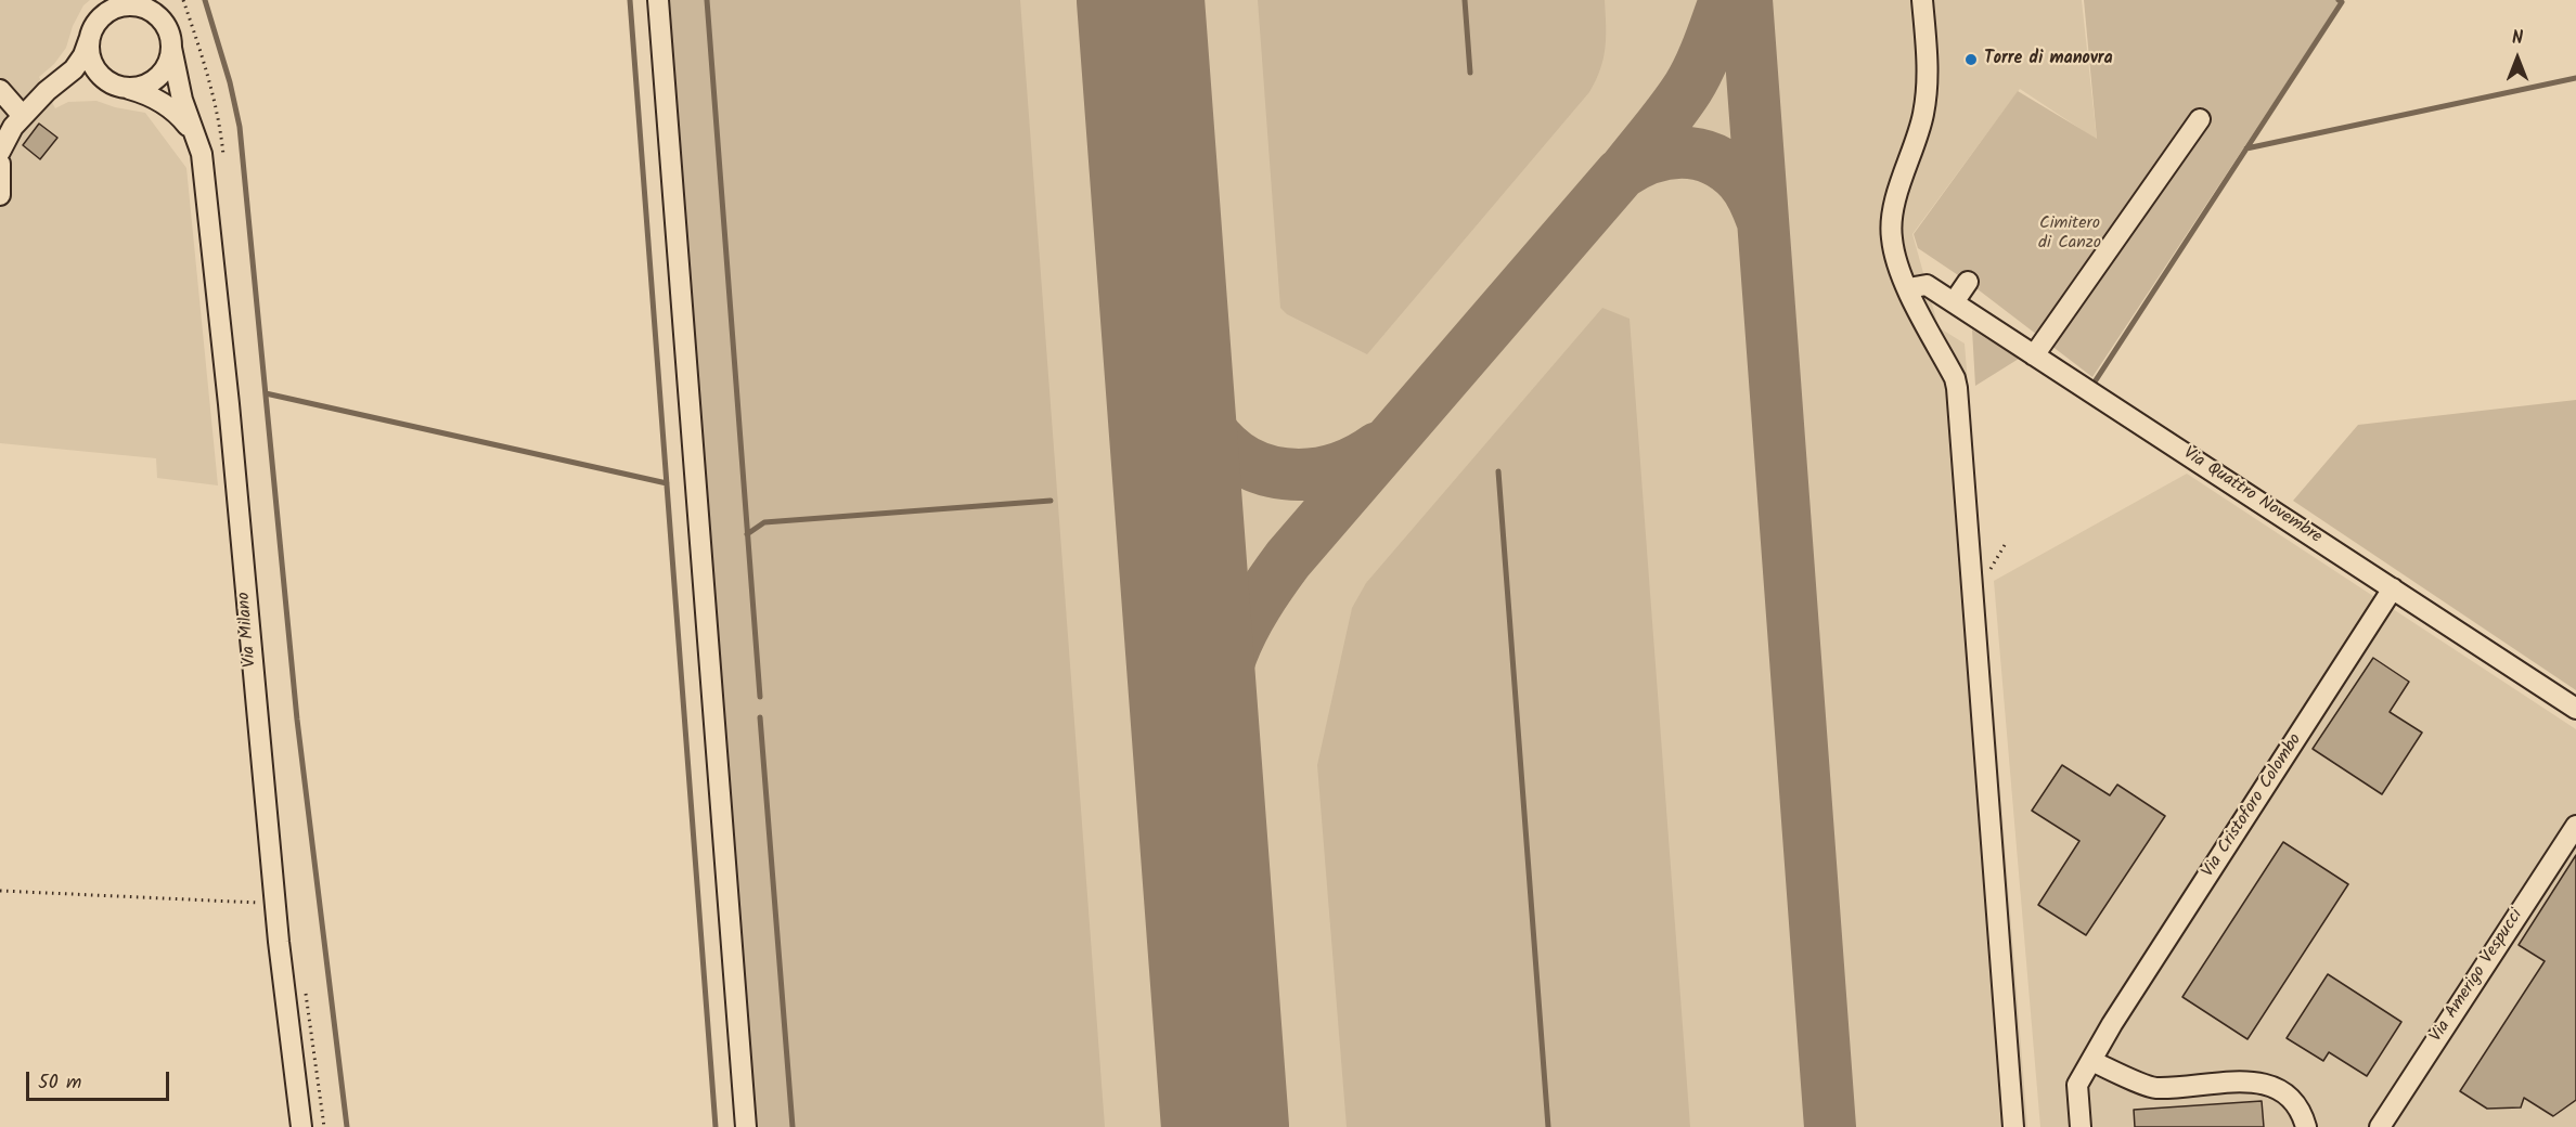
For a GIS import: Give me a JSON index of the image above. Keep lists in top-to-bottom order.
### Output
{
  "streets": {
    "street": [
      "Via Quattro Novembre",
      "Via Milano",
      "Via Cristoforo Colombo",
      "Via Amerigo Vespucci"
    ]
  },
  "crossings": [
    ["Via Quattro Novembre", "Via Cristoforo Colombo"]
  ],
  "parks": ["Cimitero di Canzo"],
  "places": ["Torre di manovra"],
  "scale_bar": "50 m",
  "north": "top"
}
